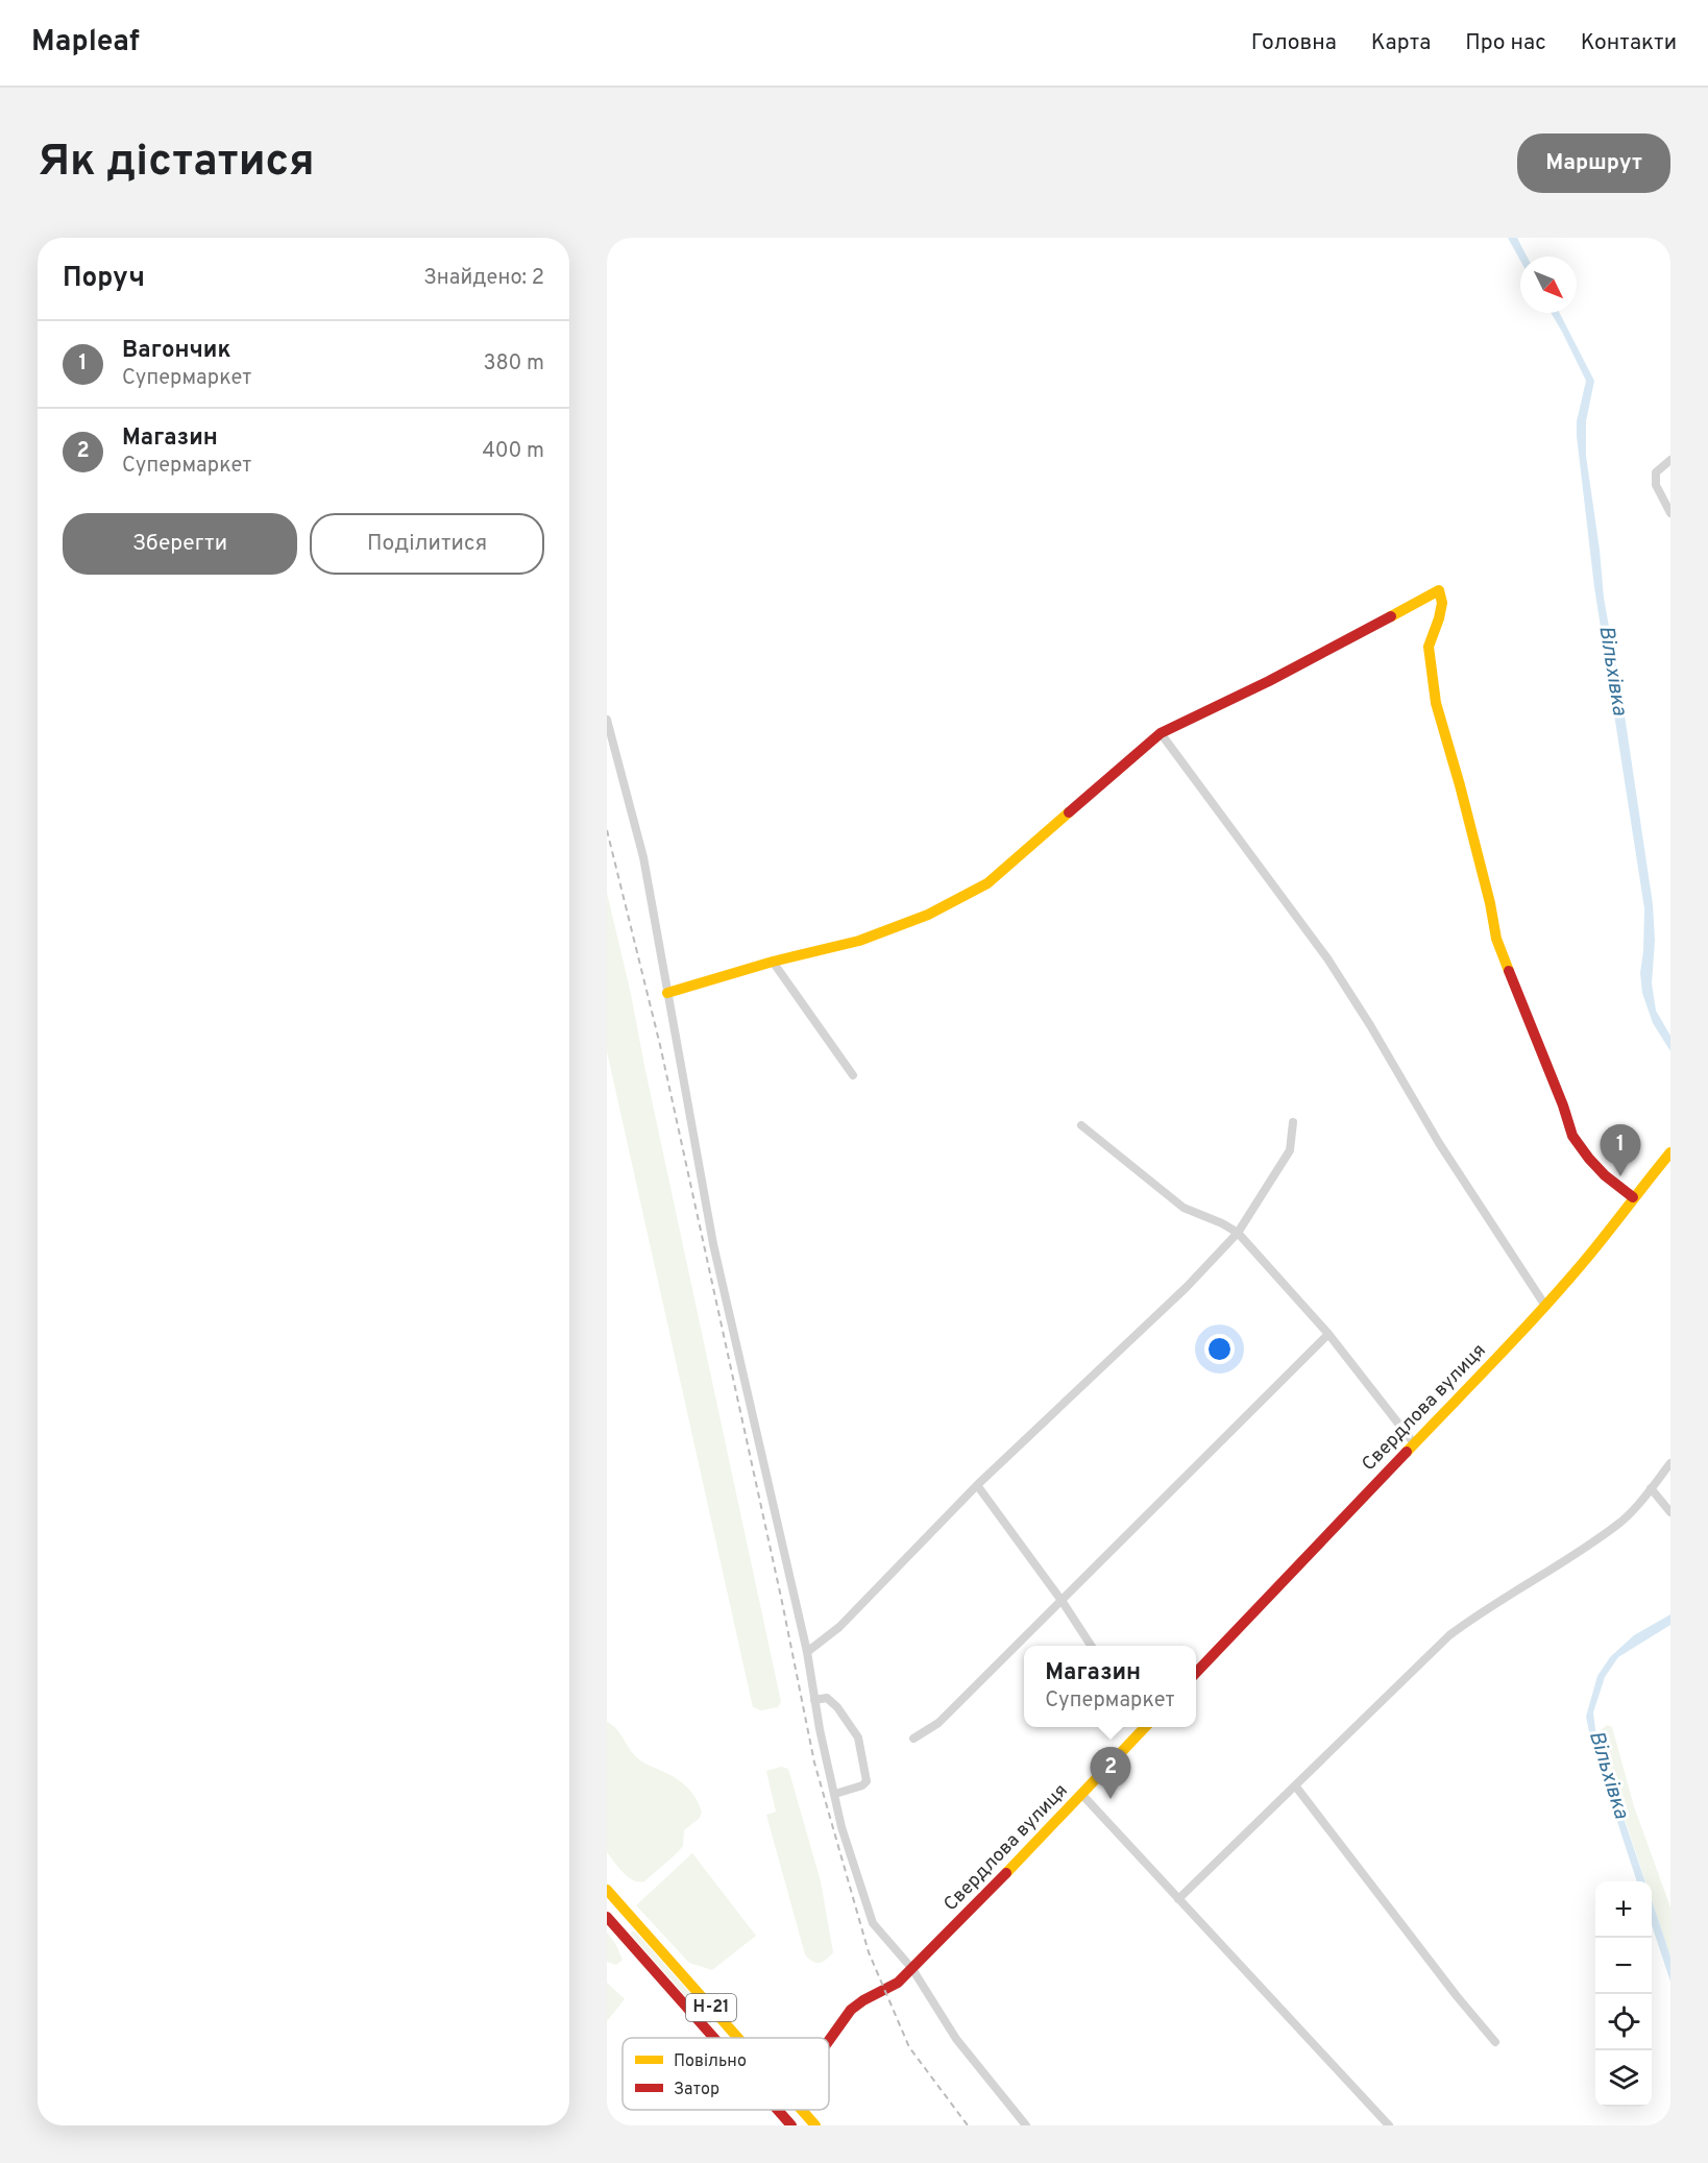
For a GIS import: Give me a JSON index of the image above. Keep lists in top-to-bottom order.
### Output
{
  "streets": {
    "street": ["Свердлова вулиця", "Н-21"]
  },
  "water": ["Вільхівка"],
  "legend": ["Повільно", "Затор"],
  "north": "bottom right",
  "page": {
    "header": "Mapleaf",
    "nav": [
      "Головна",
      "Карта",
      "Про нас",
      "Контакти"
    ],
    "buttons": [
      "Маршрут",
      ["Зберегти", "Поділитися"]
    ],
    "title": "Як дістатися",
    "heading": ["Поруч", "Знайдено: 2"],
    "list": [
      {
        "mark": "1",
        "name": "Вагончик",
        "note": "Супермаркет",
        "value": "380 m"
      },
      {
        "mark": "2",
        "name": "Mагазин",
        "note": "Супермаркет",
        "value": "400 m"
      }
    ],
    "pins": ["1", "2"],
    "popup": ["Mагазин", "Супермаркет"],
    "map_buttons": ["+", "−"]
  }
}
